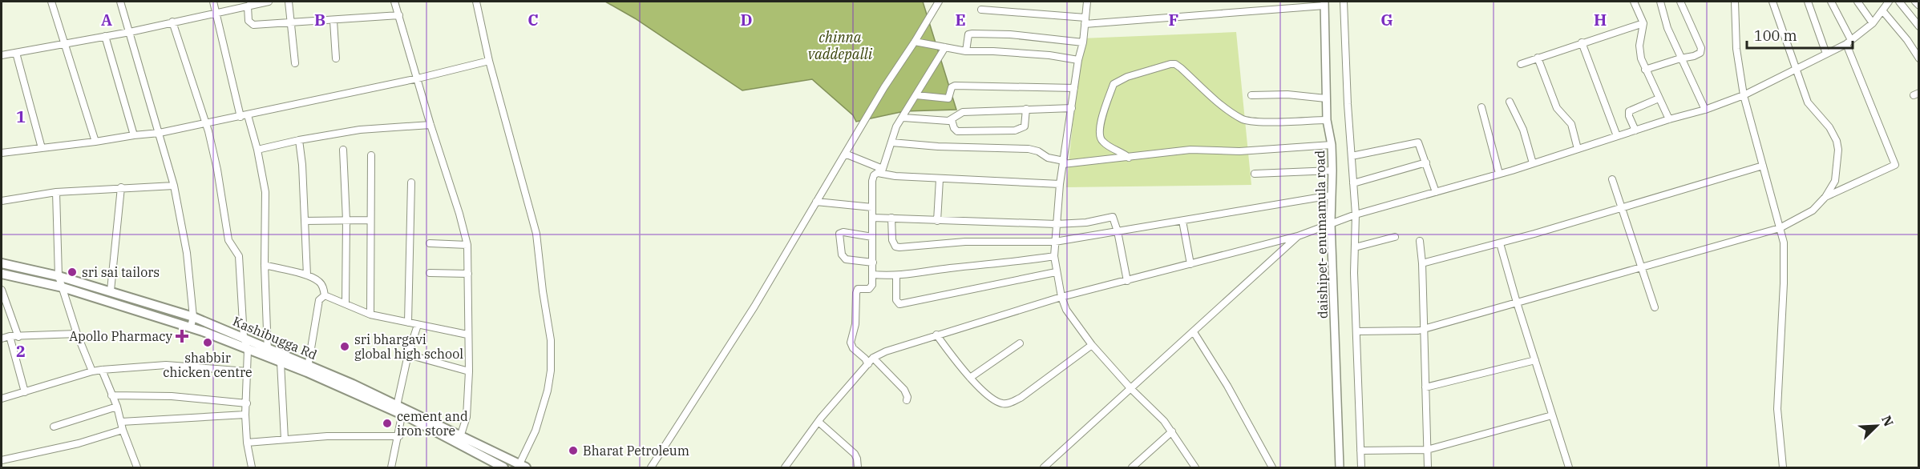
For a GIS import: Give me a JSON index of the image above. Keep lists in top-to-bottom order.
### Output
{
  "streets": {
    "main road": ["Kashibugga Rd"],
    "street": ["daishipet- enumamula road"]
  },
  "water": ["chinna vaddepalli"],
  "places": {
    "other": [
      "sri sai tailors",
      "shabbir chicken centre",
      "sri bhargavi global high school",
      "cement and iron store",
      "Bharat Petroleum"
    ],
    "health": ["Apollo Pharmacy"]
  },
  "scale_bar": "100 m",
  "north": "top right",
  "grid": {
    "columns": [
      "A",
      "B",
      "C",
      "D",
      "E",
      "F",
      "G",
      "H"
    ],
    "rows": ["1", "2"]
  }
}
